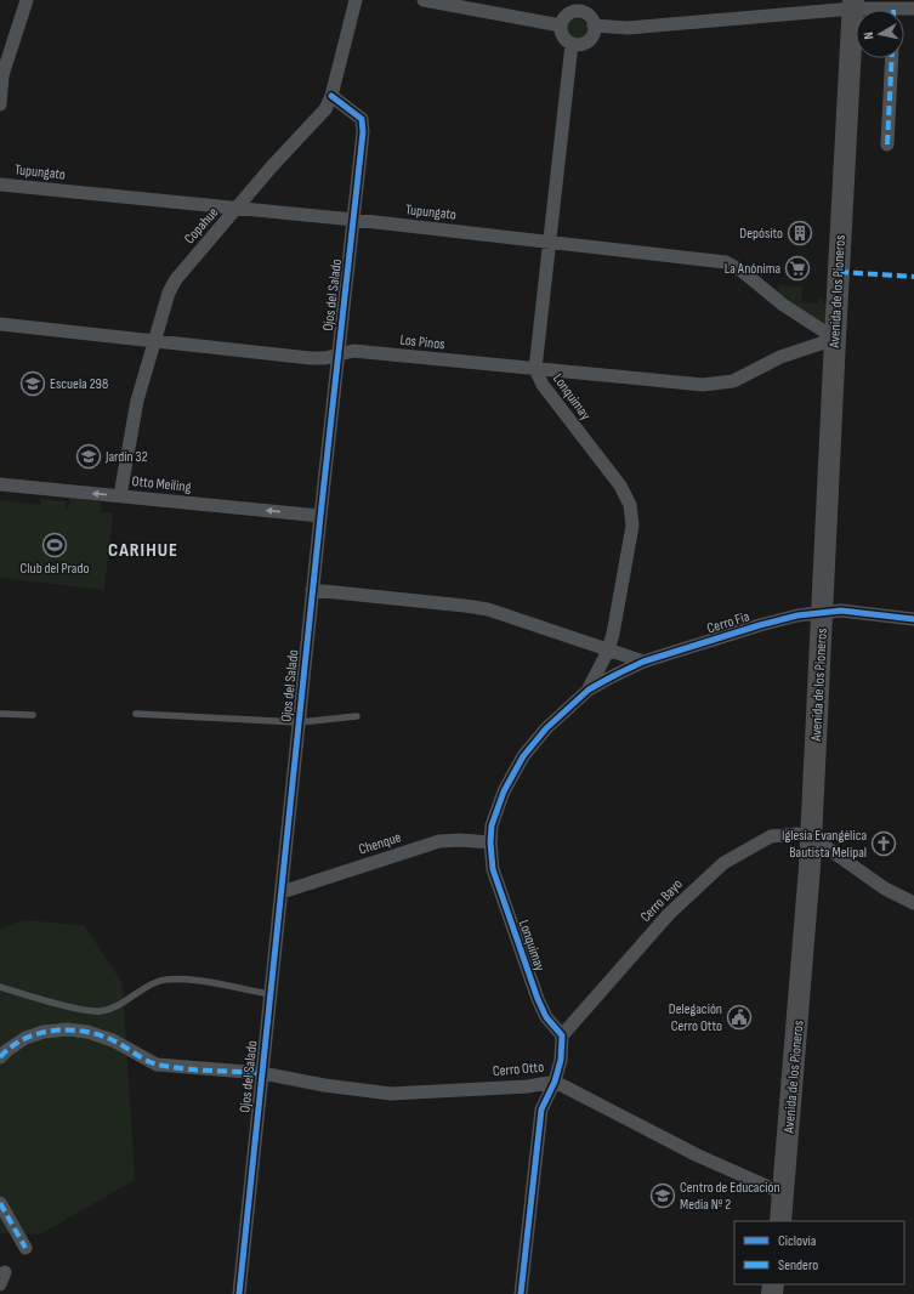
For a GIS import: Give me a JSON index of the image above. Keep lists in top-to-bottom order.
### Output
{
  "streets": {
    "main road": ["Avenida de los Pioneros"],
    "street": [
      "Tupungato",
      "Copahue",
      "Ojos del Salado",
      "Los Pinos",
      "Lonquimay",
      "Otto Meiling",
      "Cerro Fia",
      "Chenque",
      "Cerro Bayo",
      "Cerro Otto"
    ]
  },
  "crossings": [
    ["Tupungato", "Copahue"],
    ["Tupungato", "Avenida de los Pioneros"],
    ["Tupungato", "Ojos del Salado"],
    ["Tupungato", "Los Pinos"],
    ["Tupungato", "Lonquimay"],
    ["Copahue", "Ojos del Salado"],
    ["Copahue", "Los Pinos"],
    ["Copahue", "Otto Meiling"],
    ["Avenida de los Pioneros", "Los Pinos"],
    ["Avenida de los Pioneros", "Cerro Fia"],
    ["Avenida de los Pioneros", "Cerro Bayo"],
    ["Avenida de los Pioneros", "Cerro Otto"],
    ["Ojos del Salado", "Los Pinos"],
    ["Ojos del Salado", "Otto Meiling"],
    ["Ojos del Salado", "Chenque"],
    ["Ojos del Salado", "Cerro Otto"],
    ["Los Pinos", "Lonquimay"],
    ["Lonquimay", "Cerro Fia"],
    ["Lonquimay", "Chenque"],
    ["Lonquimay", "Cerro Bayo"]
  ],
  "one_way": ["Otto Meiling"],
  "districts": ["CARIHUE"],
  "places": {
    "building": ["Depósito"],
    "supermarket": ["La Anónima"],
    "school or university": ["Escuela 298", "Jardín 32", "Centro de Educación Media Nº 2"],
    "sports": ["Club del Prado"],
    "church": ["Iglesia Evangélica Bautista Melipal"],
    "public building": ["Delegación Cerro Otto"]
  },
  "legend": ["Ciclovía", "Sendero"],
  "north": "left"
}
